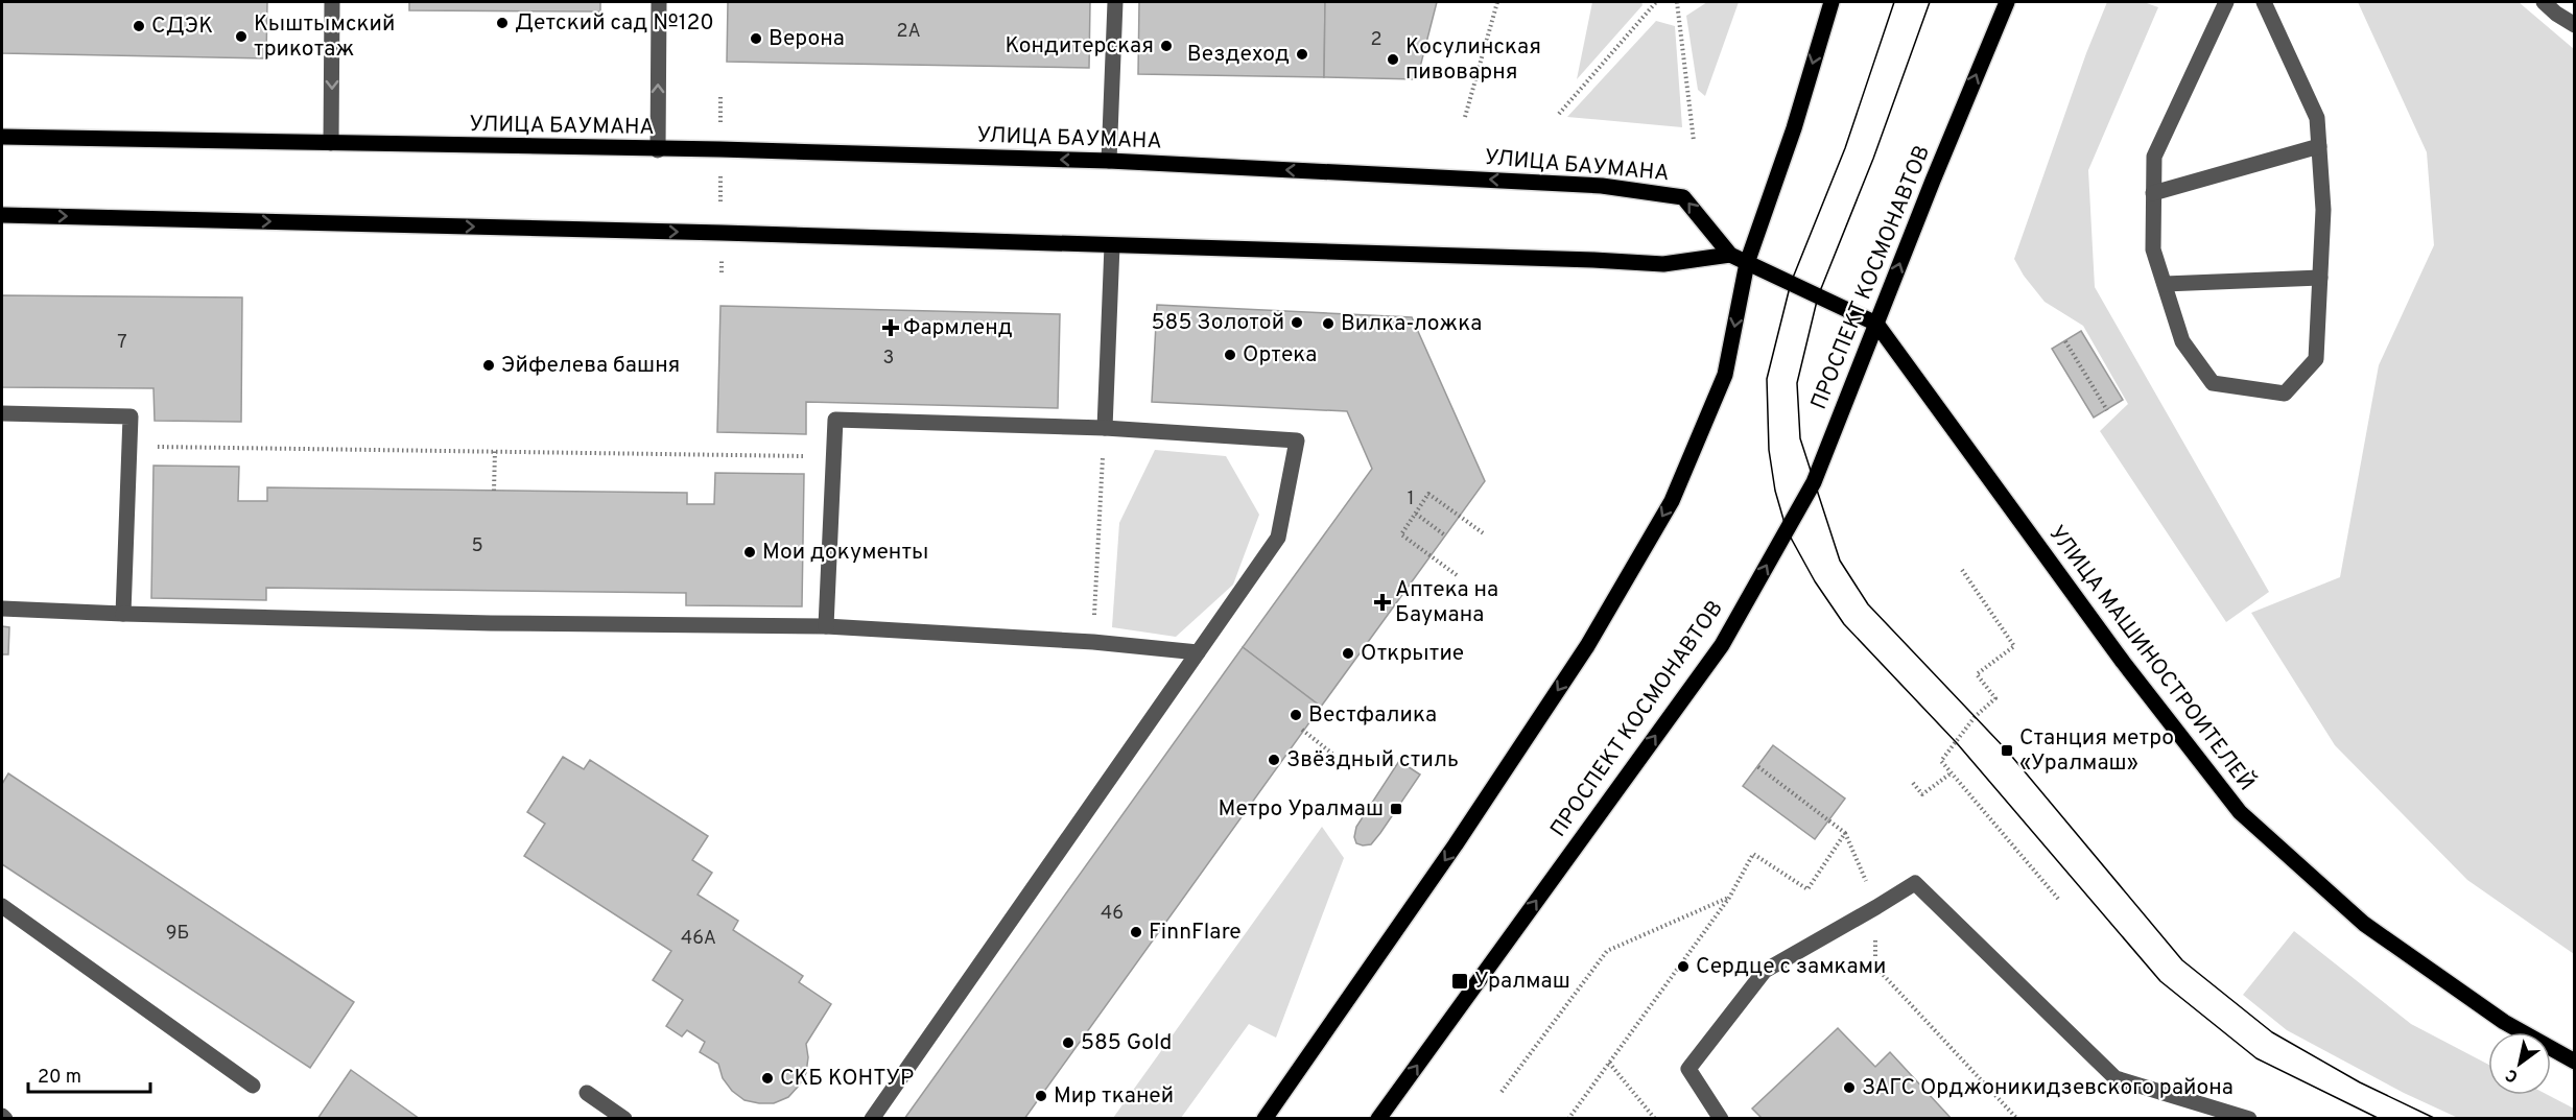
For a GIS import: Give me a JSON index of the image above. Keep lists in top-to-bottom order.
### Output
{
  "streets": {
    "main road": ["УЛИЦА БАУМАНА", "ПРОСПЕКТ КОСМОНАВТОВ", "УЛИЦА МАШИНОСТРОИТЕЛЕЙ"]
  },
  "crossings": [
    ["УЛИЦА БАУМАНА", "УЛИЦА МАШИНОСТРОИТЕЛЕЙ"],
    ["ПРОСПЕКТ КОСМОНАВТОВ", "УЛИЦА МАШИНОСТРОИТЕЛЕЙ"]
  ],
  "places": {
    "other": [
      "Детский сад №120",
      "СДЭК",
      "Кыштымский трикотаж",
      "Верона",
      "Кондитерская",
      "Вездеход",
      "Косулинская пивоварня",
      "585 Золотой",
      "Вилка-ложка",
      "Ортека",
      "Эйфелева башня",
      "Мои документы",
      "Открытие",
      "Вестфалика",
      "Звёздный стиль",
      "FinnFlare",
      "Сердце с замками",
      "585 Gold",
      "СКБ КОНТУР",
      "ЗАГС Орджоникидзевского района",
      "Мир тканей"
    ],
    "health": ["Фармленд", "Аптека на Баумана"],
    "transit": ["Станция метро «Уралмаш»", "Метро Уралмаш", "Уралмаш"]
  },
  "house_numbers": [
    "2А",
    "2",
    "7",
    "3",
    "1",
    "5",
    "46",
    "9Б",
    "46А"
  ],
  "scale_bar": "20 m",
  "north": "bottom left"
}
